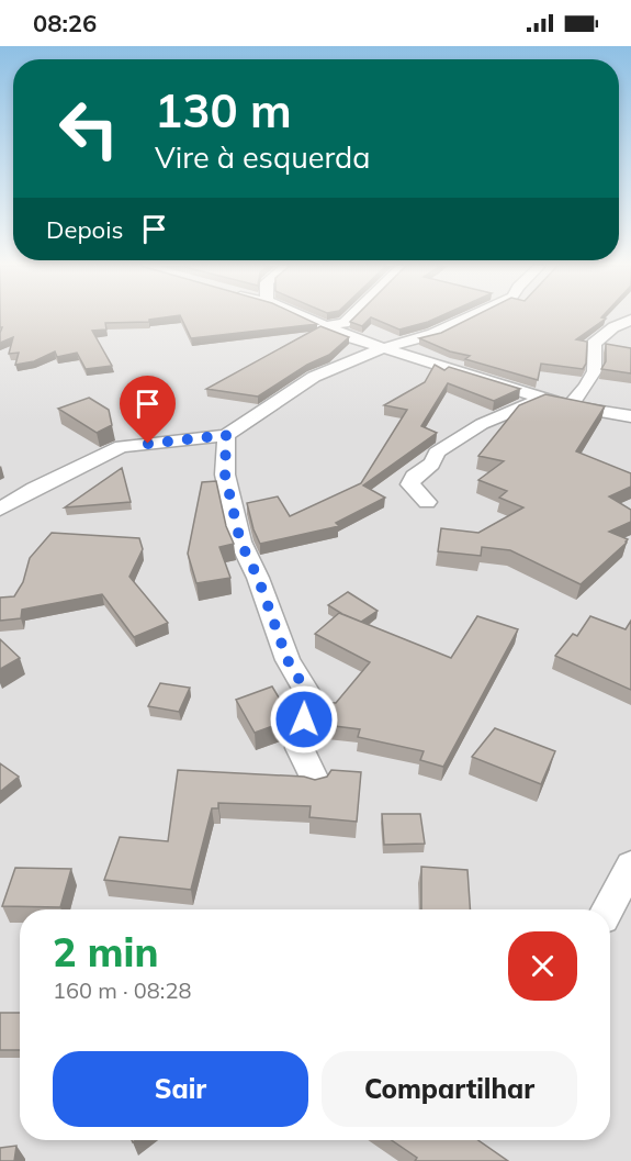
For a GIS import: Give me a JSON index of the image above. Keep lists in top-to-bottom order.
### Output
{
  "page": {
    "status": "08:26",
    "turn": ["130 m", "Vire à esquerda"],
    "then": "Depois",
    "heading": ["2 min", "160 m · 08:28"],
    "buttons": ["Sair", "Compartilhar"]
  }
}
